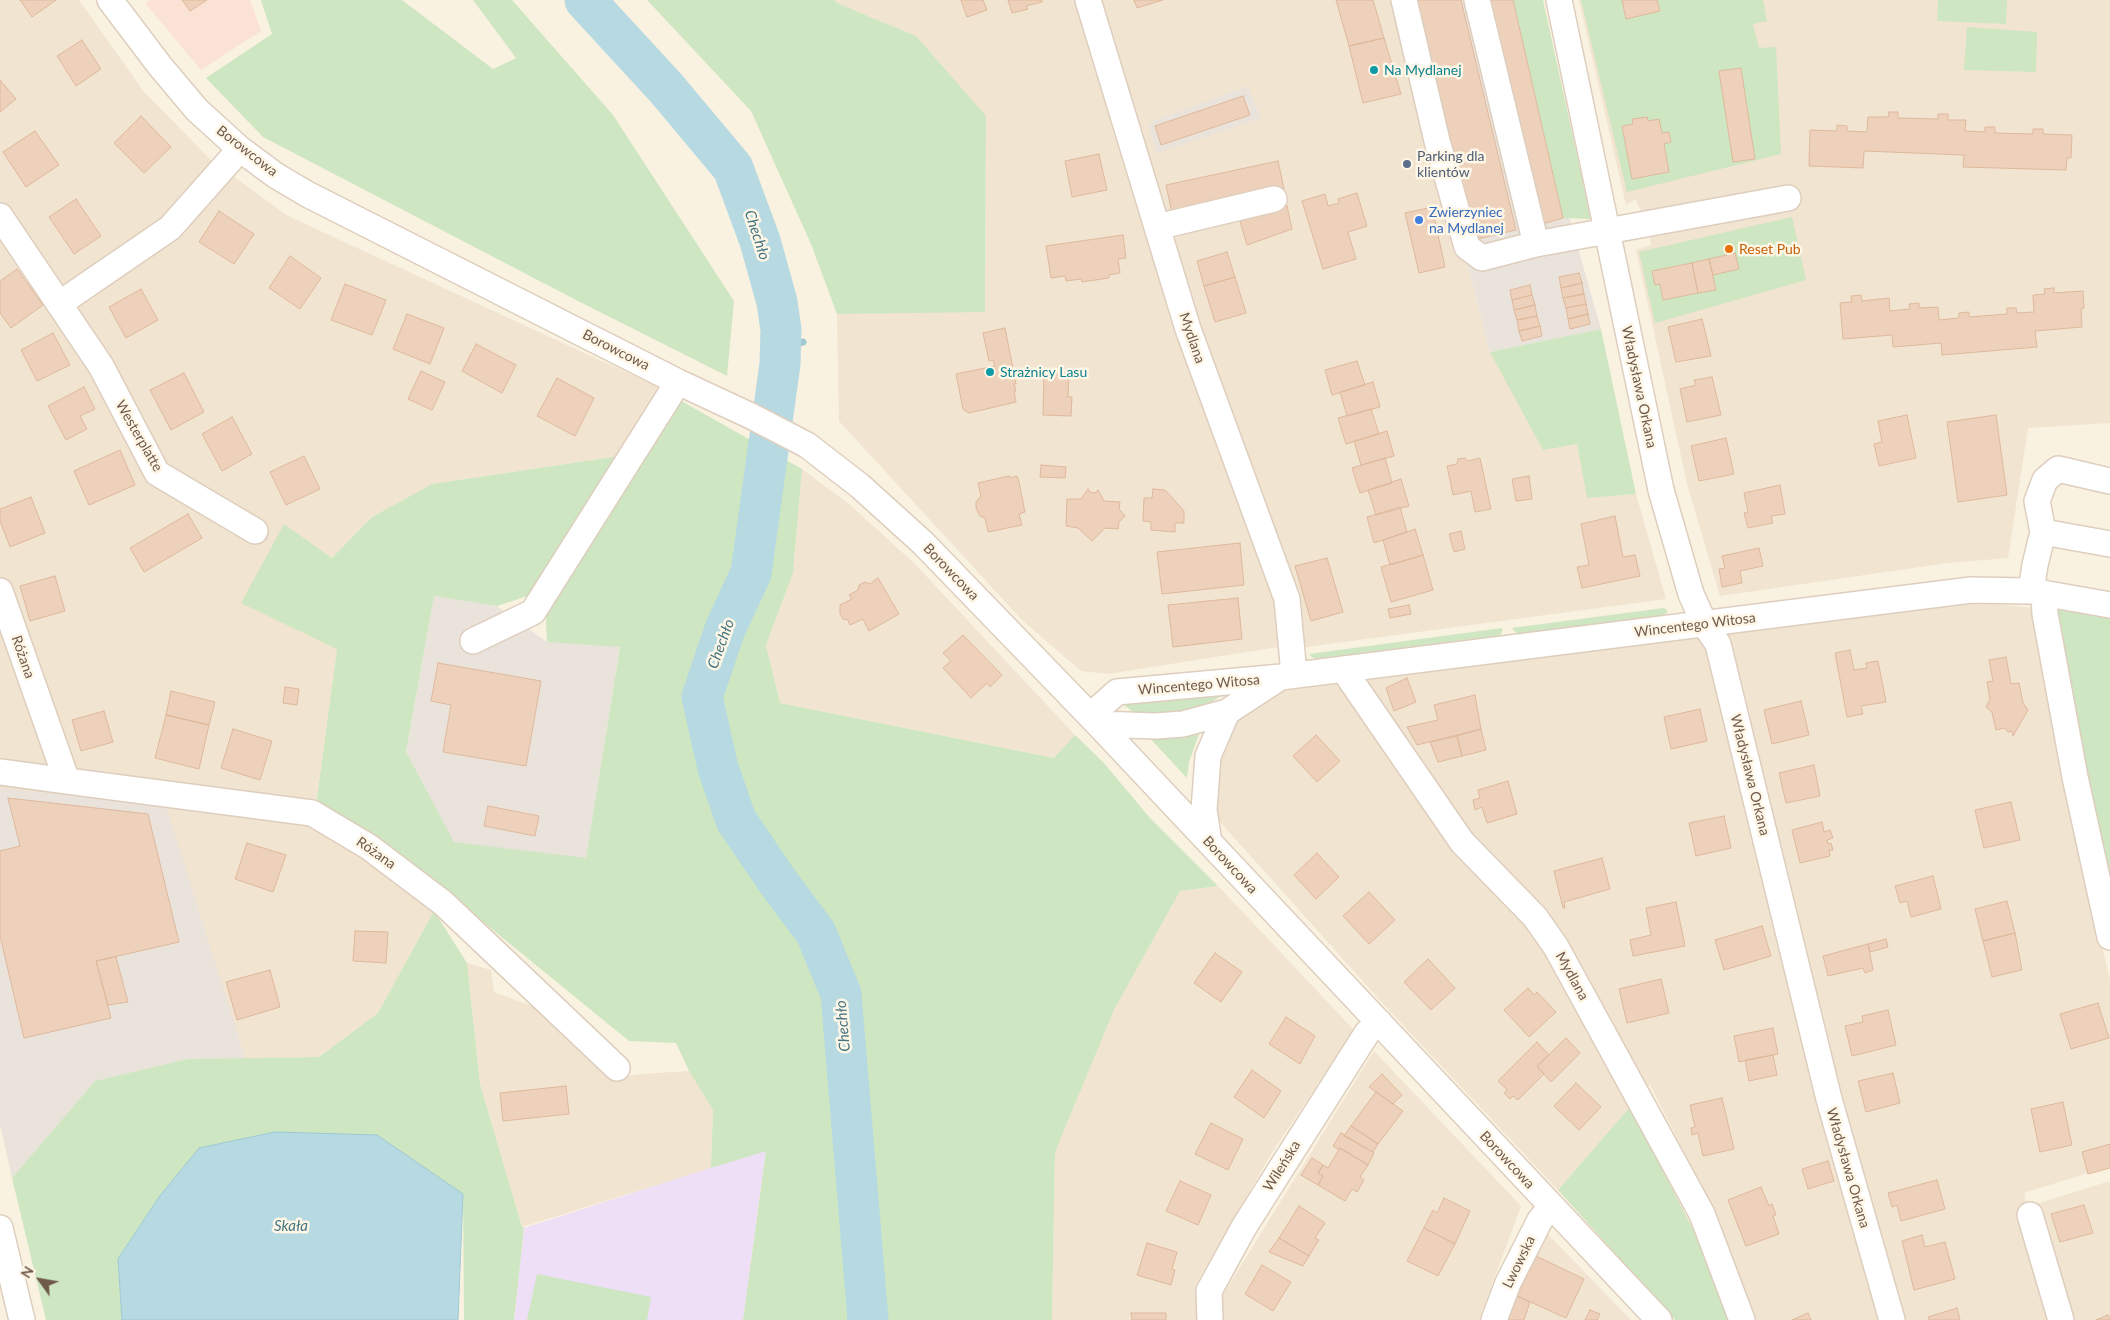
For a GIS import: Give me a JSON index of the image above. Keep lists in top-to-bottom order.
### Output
{
  "streets": {
    "street": [
      "Borowcowa",
      "Mydlana",
      "Władysława Orkana",
      "Westerplatte",
      "Wincentego Witosa",
      "Różana",
      "Wileńska",
      "Lwowska"
    ]
  },
  "crossings": [
    ["Borowcowa", "Wincentego Witosa"],
    ["Borowcowa", "Wileńska"],
    ["Borowcowa", "Lwowska"],
    ["Mydlana", "Wincentego Witosa"],
    ["Władysława Orkana", "Wincentego Witosa"]
  ],
  "water": ["Chechło", "Skała"],
  "places": [
    "Na Mydlanej",
    "Parking dla klientów",
    "Zwierzyniec na Mydlanej",
    "Reset Pub",
    "Strażnicy Lasu"
  ],
  "north": "top left"
}
